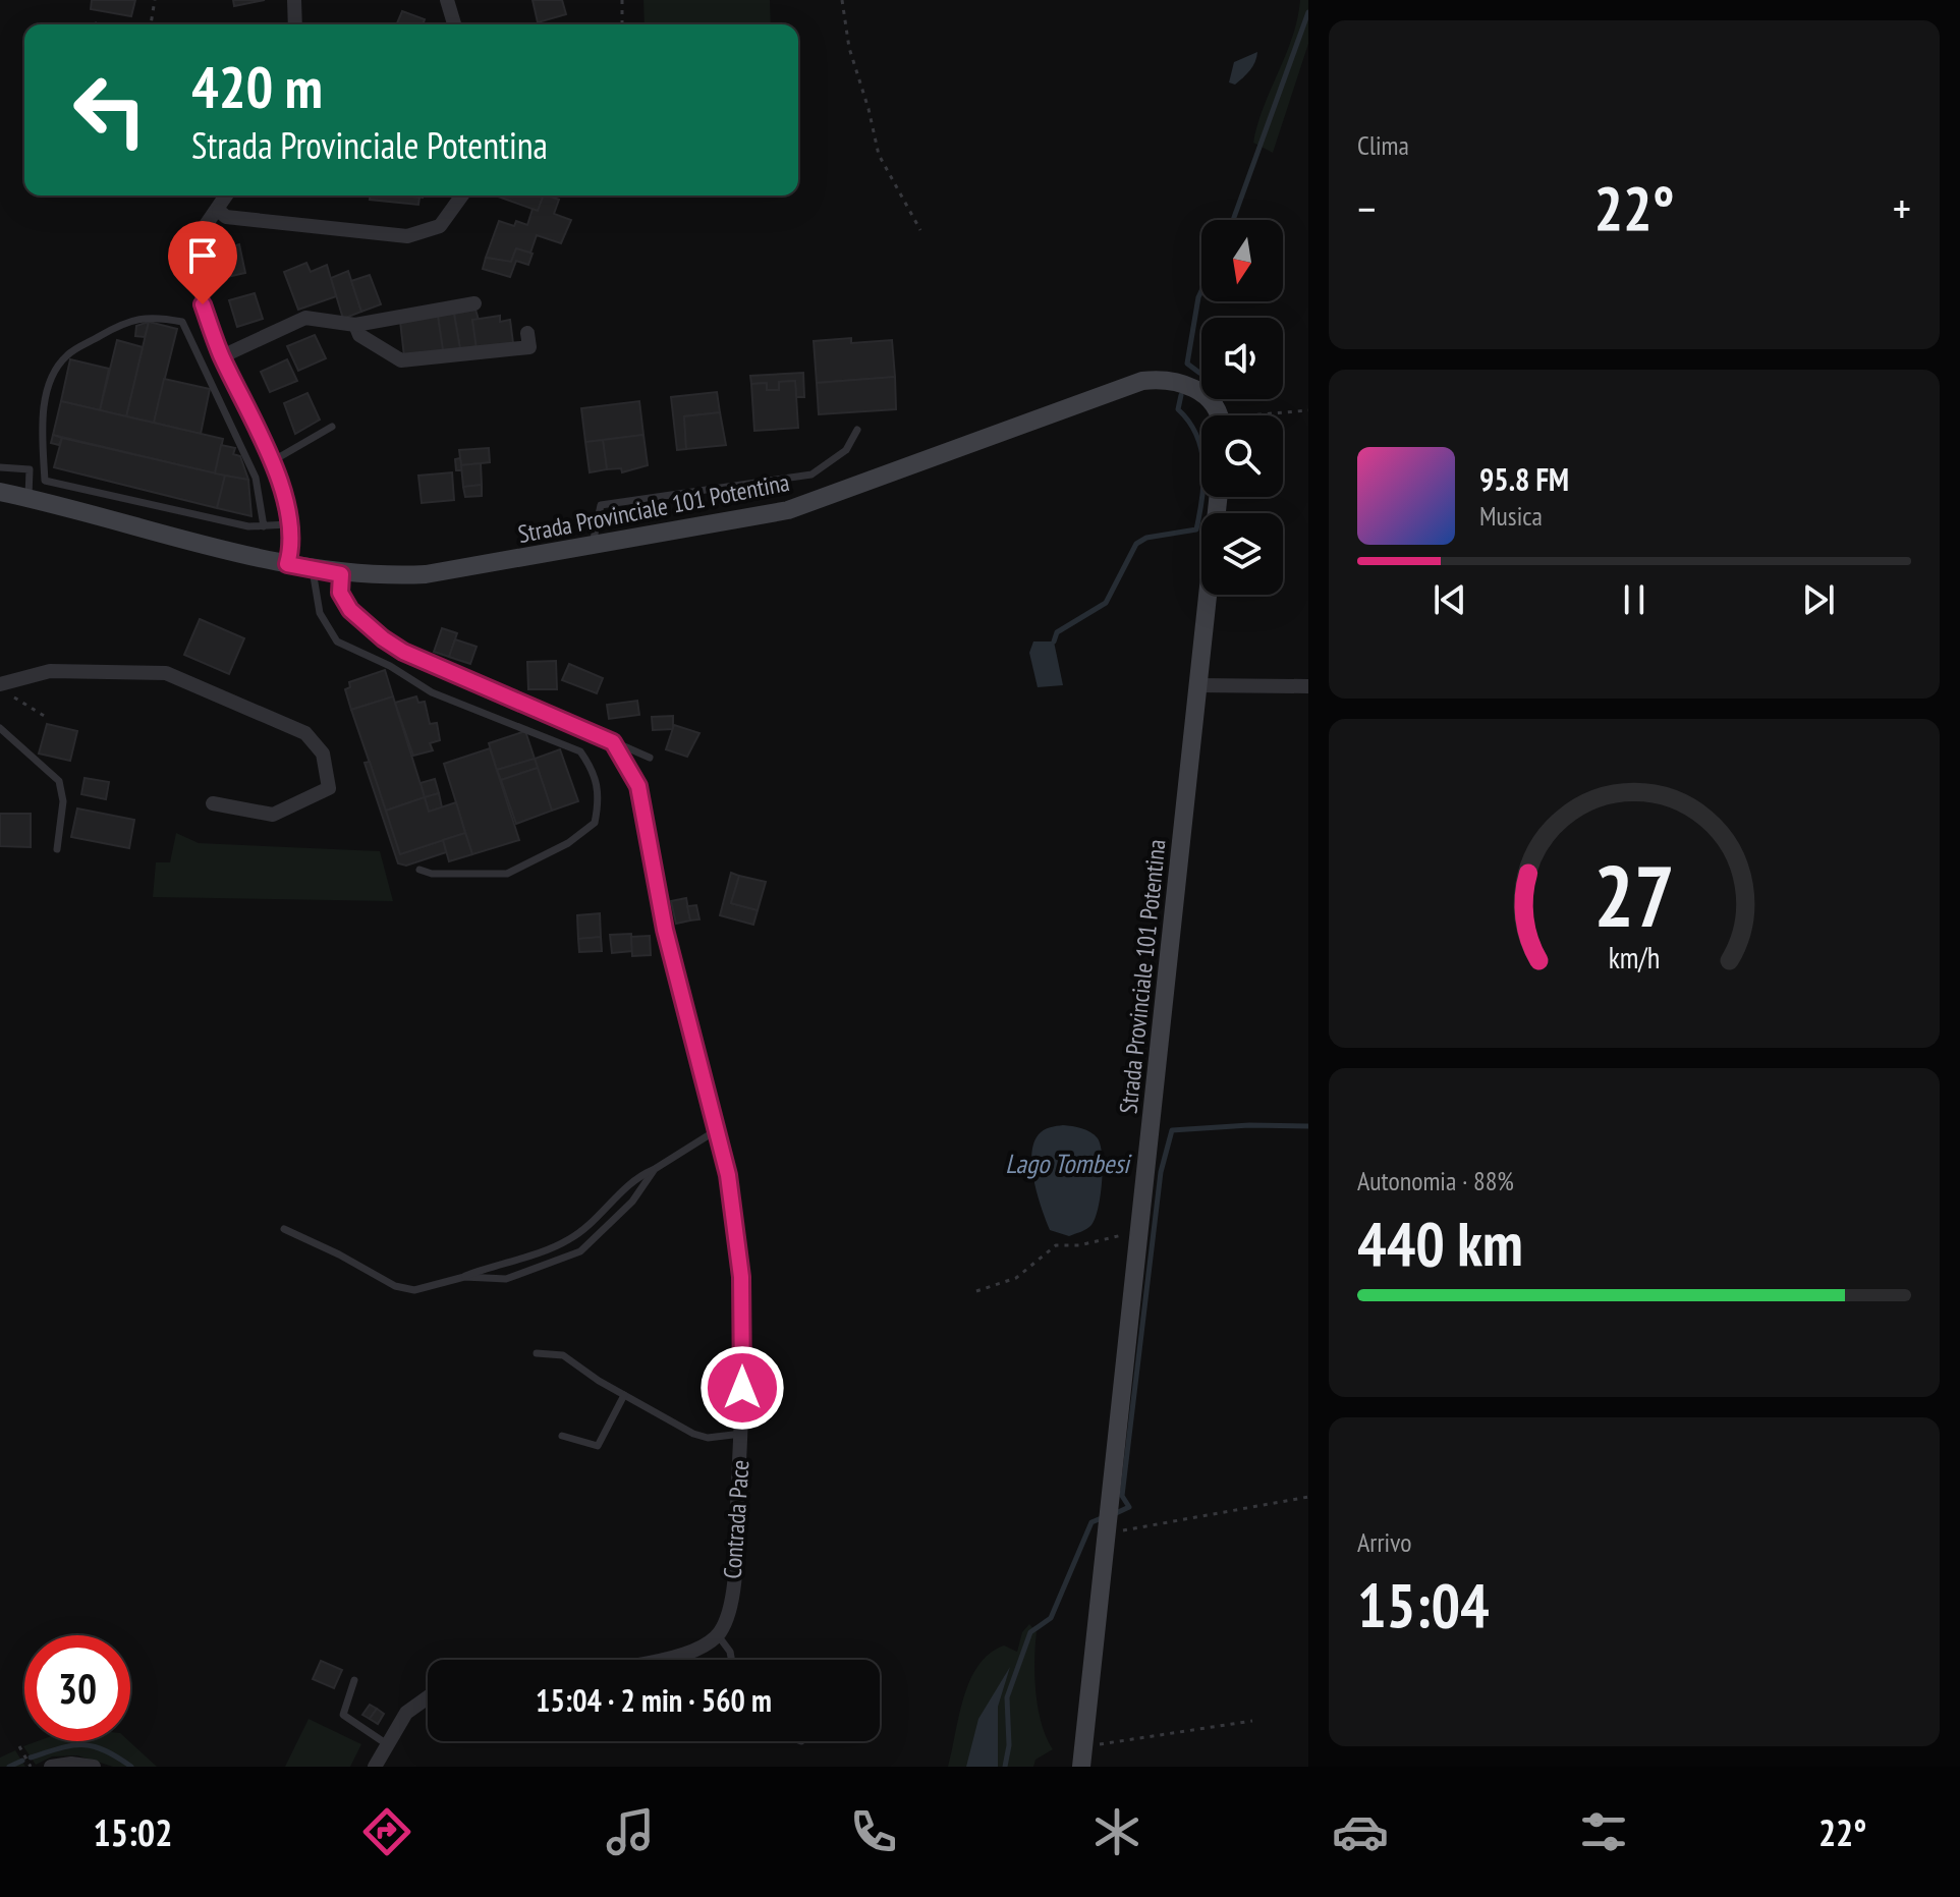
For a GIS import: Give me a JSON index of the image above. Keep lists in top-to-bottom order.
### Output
{
  "streets": {
    "main road": ["Strada Provinciale 101 Potentina"],
    "street": ["Contrada Pace"]
  },
  "water": ["Lago Tombesi"],
  "north": "bottom",
  "page": {
    "tile": [
      "Clima",
      ["Autonomia · 88%", "440 km"],
      ["Arrivo", "15:04"]
    ],
    "turn": ["420 m", "Strada Provinciale Potentina"],
    "heat": ["−", "22°", "+"],
    "song": ["95.8 FM", "Musica"],
    "limit": "30",
    "trip": "15:04 · 2 min · 560 m",
    "tabs": ["15:02", "22°"],
    "gauge": ["27", "km/h"]
  }
}
